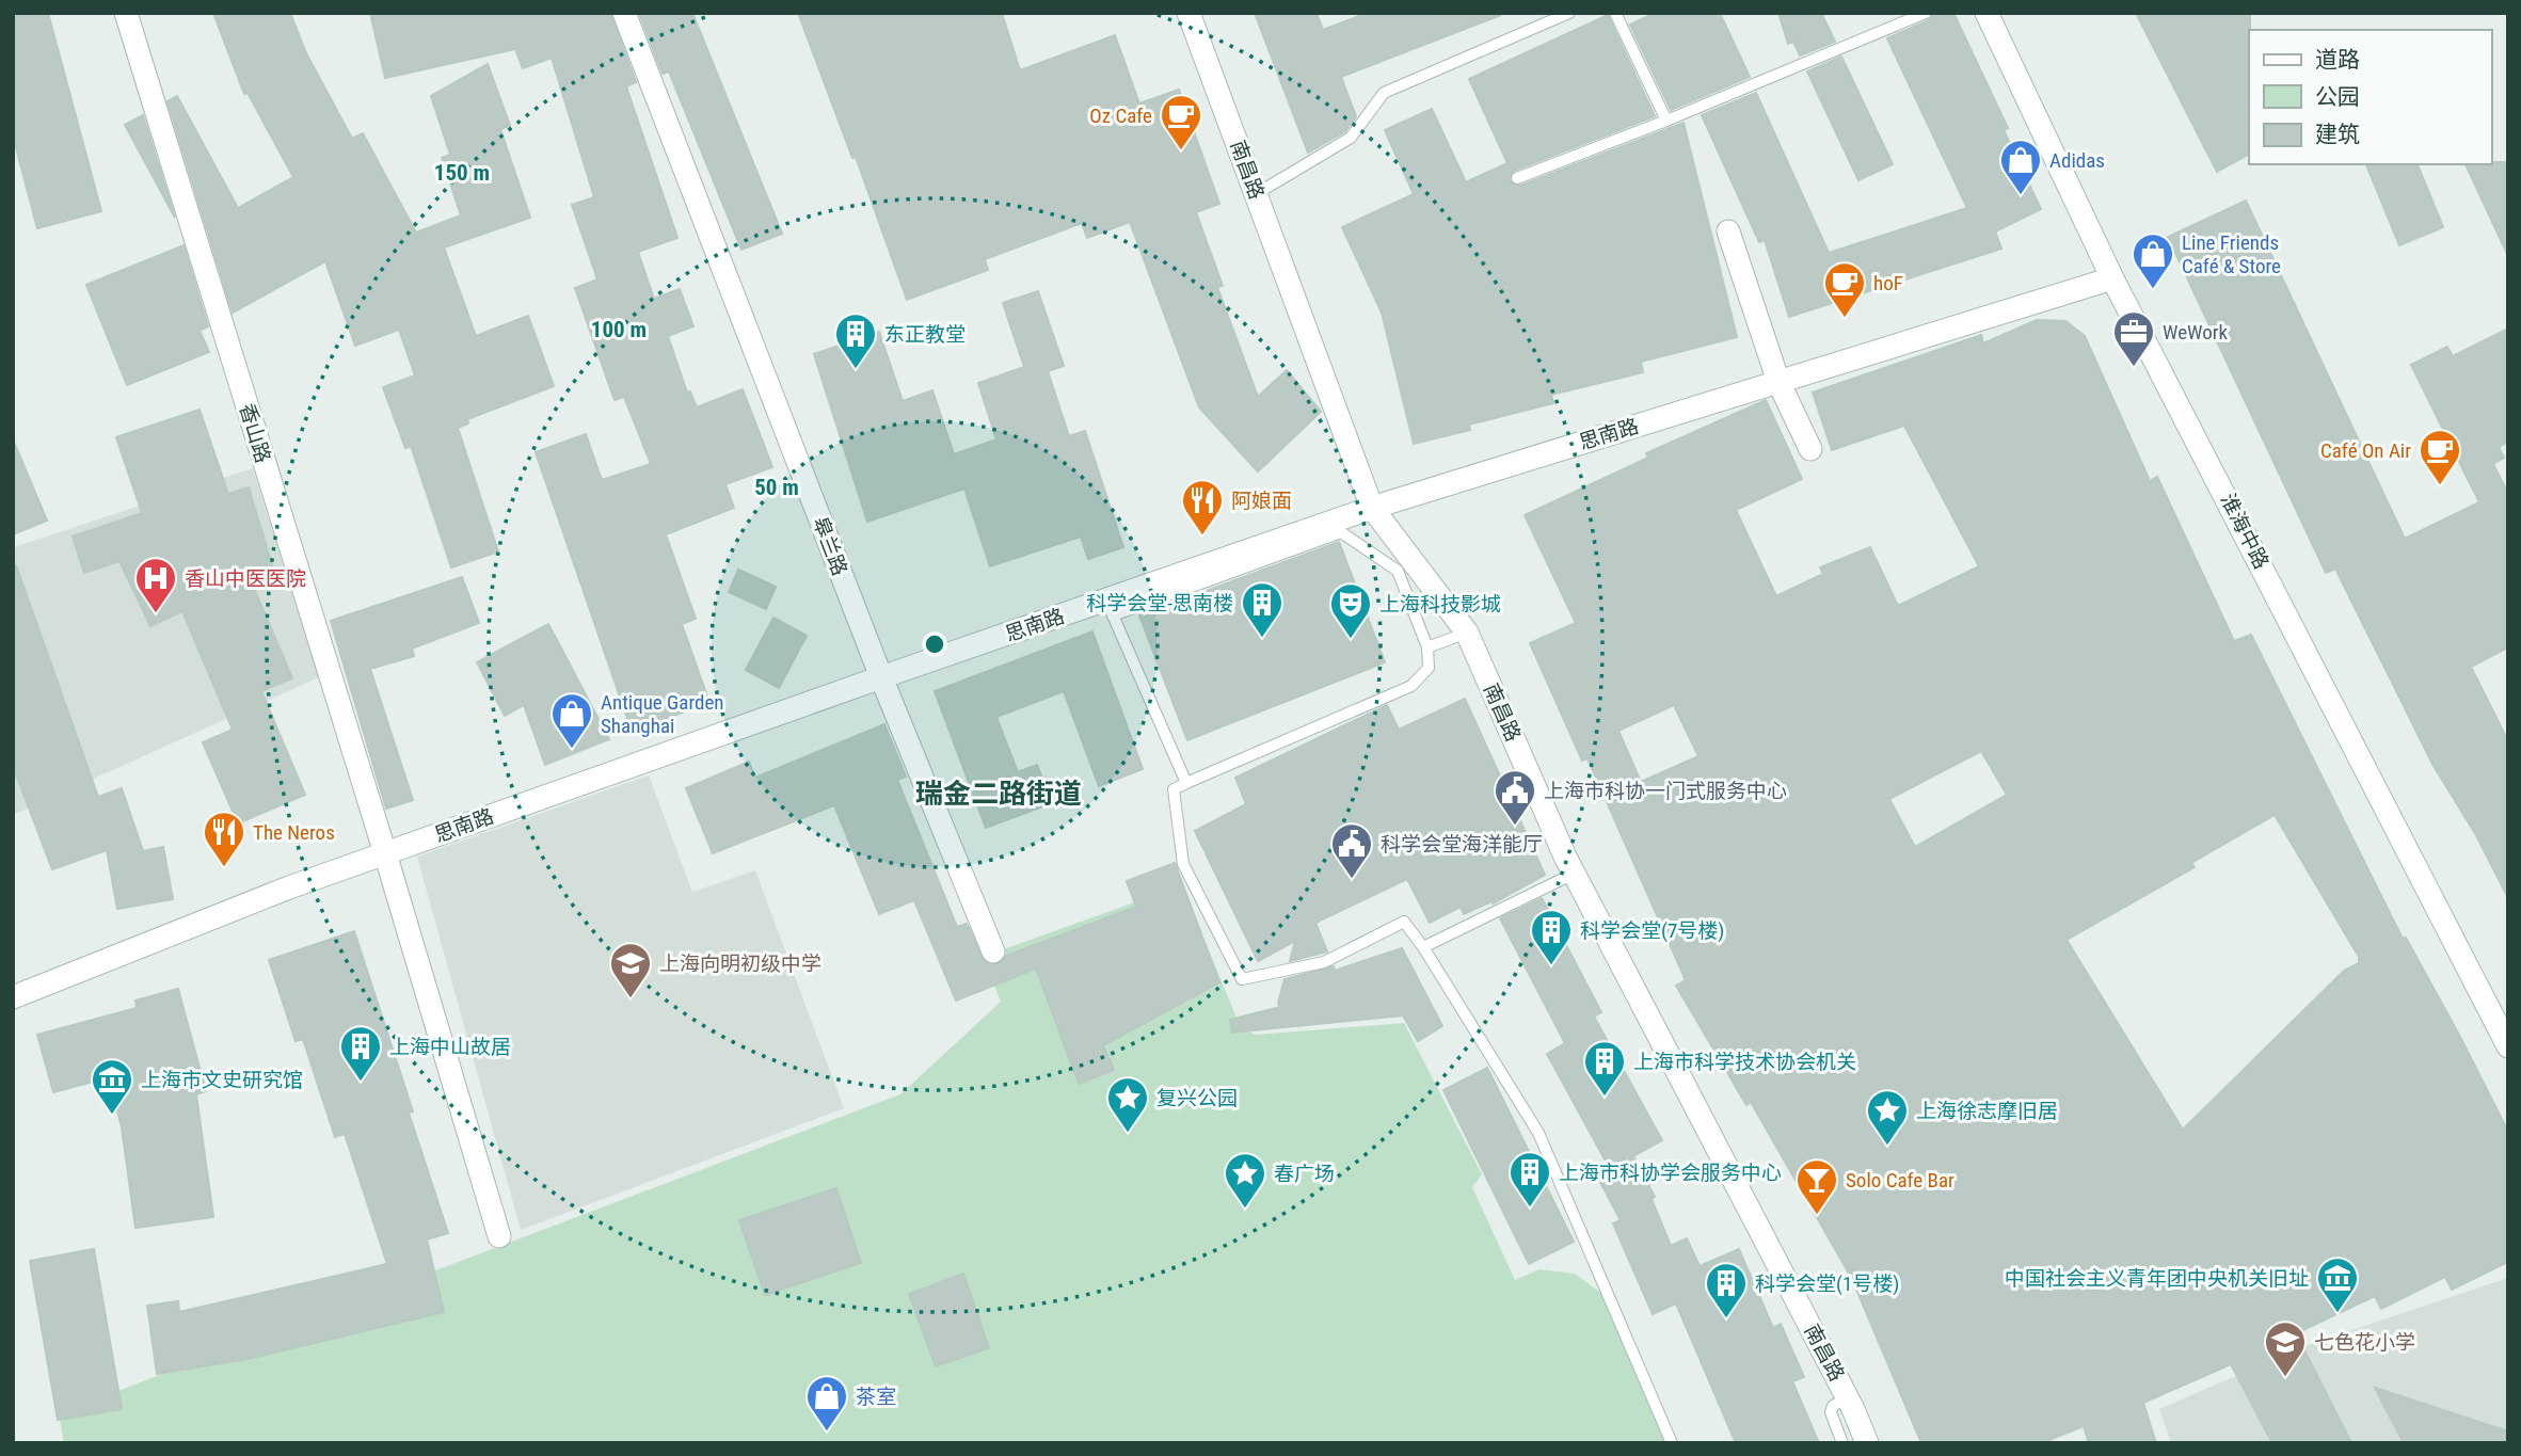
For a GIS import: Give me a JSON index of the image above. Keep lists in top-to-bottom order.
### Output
{
  "streets": {
    "street": [
      "南昌路",
      "香山路",
      "思南路",
      "淮海中路",
      "皋兰路"
    ]
  },
  "crossings": [
    ["南昌路", "思南路"],
    ["香山路", "思南路"],
    ["思南路", "淮海中路"],
    ["思南路", "皋兰路"]
  ],
  "districts": ["瑞金二路街道"],
  "places": {
    "cafe": ["Oz Cafe", "hoF", "Café On Air"],
    "shop": [
      "Adidas",
      "Line Friends Café & Store",
      "Antique Garden Shanghai",
      "茶室"
    ],
    "office": ["WeWork"],
    "building": [
      "东正教堂",
      "科学会堂-思南楼",
      "科学会堂(7号楼)",
      "上海中山故居",
      "上海市科学技术协会机关",
      "上海市科协学会服务中心",
      "科学会堂(1号楼)"
    ],
    "restaurant": ["阿娘面", "The Neros"],
    "hospital": ["香山中医医院"],
    "theatre": ["上海科技影城"],
    "public building": ["上海市科协一门式服务中心", "科学会堂海洋能厅"],
    "school or university": ["上海向明初级中学", "七色花小学"],
    "museum": ["上海市文史研究馆", "中国社会主义青年团中央机关旧址"],
    "place": ["复兴公园", "上海徐志摩旧居", "春广场"],
    "bar": ["Solo Cafe Bar"]
  },
  "legend": ["道路", "公园", "建筑"],
  "rings": ["150 m", "100 m", "50 m"]
}
